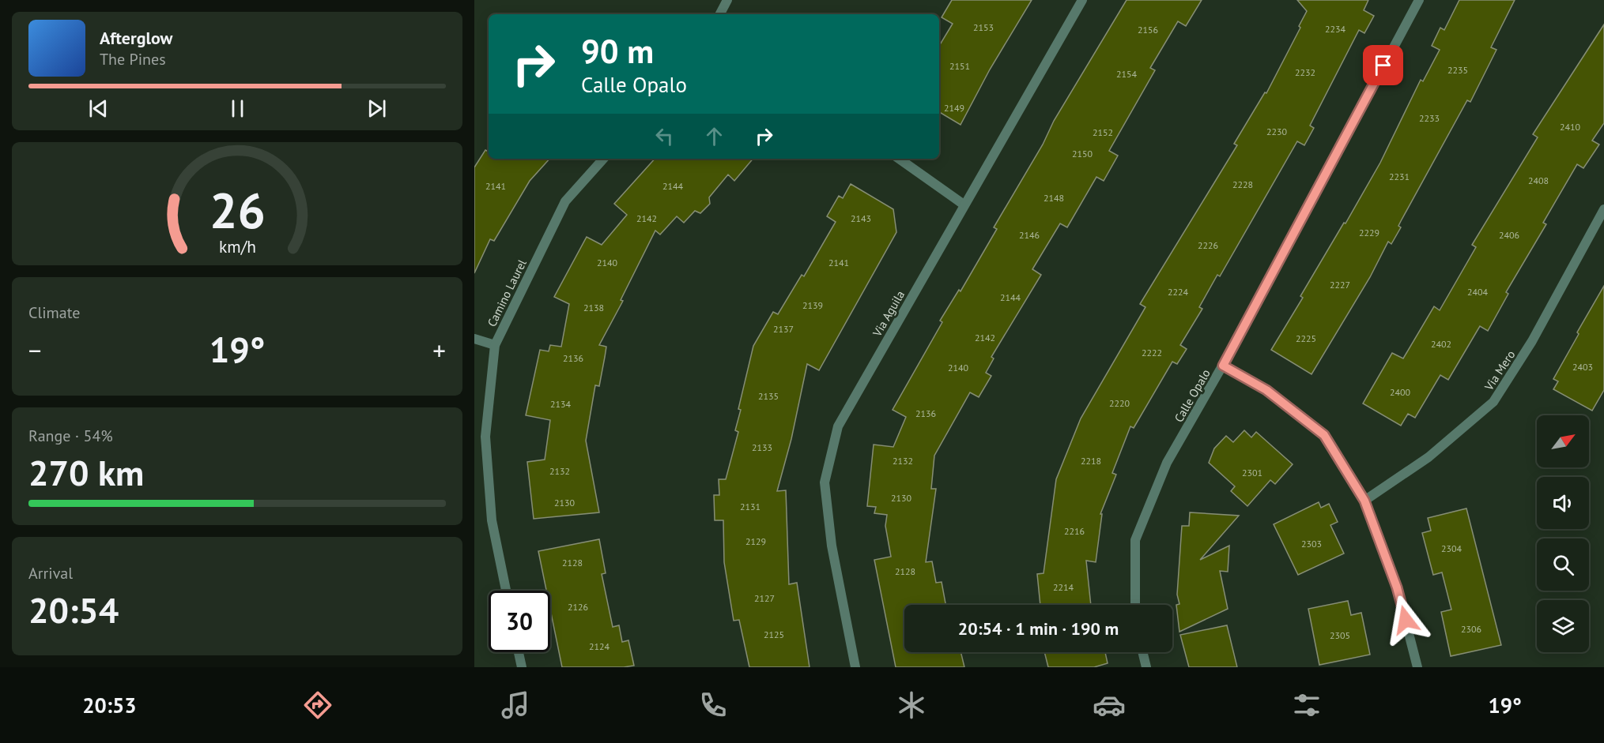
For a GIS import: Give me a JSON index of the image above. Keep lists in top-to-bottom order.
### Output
{
  "streets": {
    "street": [
      "Camino Laurel",
      "Via Aguila",
      "Via Mero",
      "Calle Opalo"
    ]
  },
  "house_numbers": [
    "2153",
    "2234",
    "2156",
    "2151",
    "2235",
    "2232",
    "2154",
    "2149",
    "2233",
    "2410",
    "2230",
    "2152",
    "2150",
    "2231",
    "2408",
    "2228",
    "2141",
    "2144",
    "2148",
    "2142",
    "2143",
    "2229",
    "2146",
    "2406",
    "2226",
    "2140",
    "2141",
    "2227",
    "2224",
    "2404",
    "2144",
    "2139",
    "2138",
    "2137",
    "2142",
    "2225",
    "2402",
    "2222",
    "2136",
    "2403",
    "2140",
    "2400",
    "2135",
    "2220",
    "2134",
    "2136",
    "2133",
    "2132",
    "2218",
    "2132",
    "2301",
    "2130",
    "2130",
    "2131",
    "2216",
    "2129",
    "2303",
    "2304",
    "2128",
    "2128",
    "2214",
    "2127",
    "2126",
    "2306",
    "2125",
    "2305",
    "2124"
  ],
  "north": "top right",
  "page": {
    "turn": ["90 m", "Calle Opalo"],
    "song": ["Afterglow", "The Pines"],
    "tile": [
      "Climate",
      ["Range · 54%", "270 km"],
      ["Arrival", "20:54"]
    ],
    "heat": ["−", "19°", "+"],
    "limit": "30",
    "trip": "20:54 · 1 min · 190 m",
    "tabs": ["20:53", "19°"],
    "gauge": ["26", "km/h"]
  }
}
